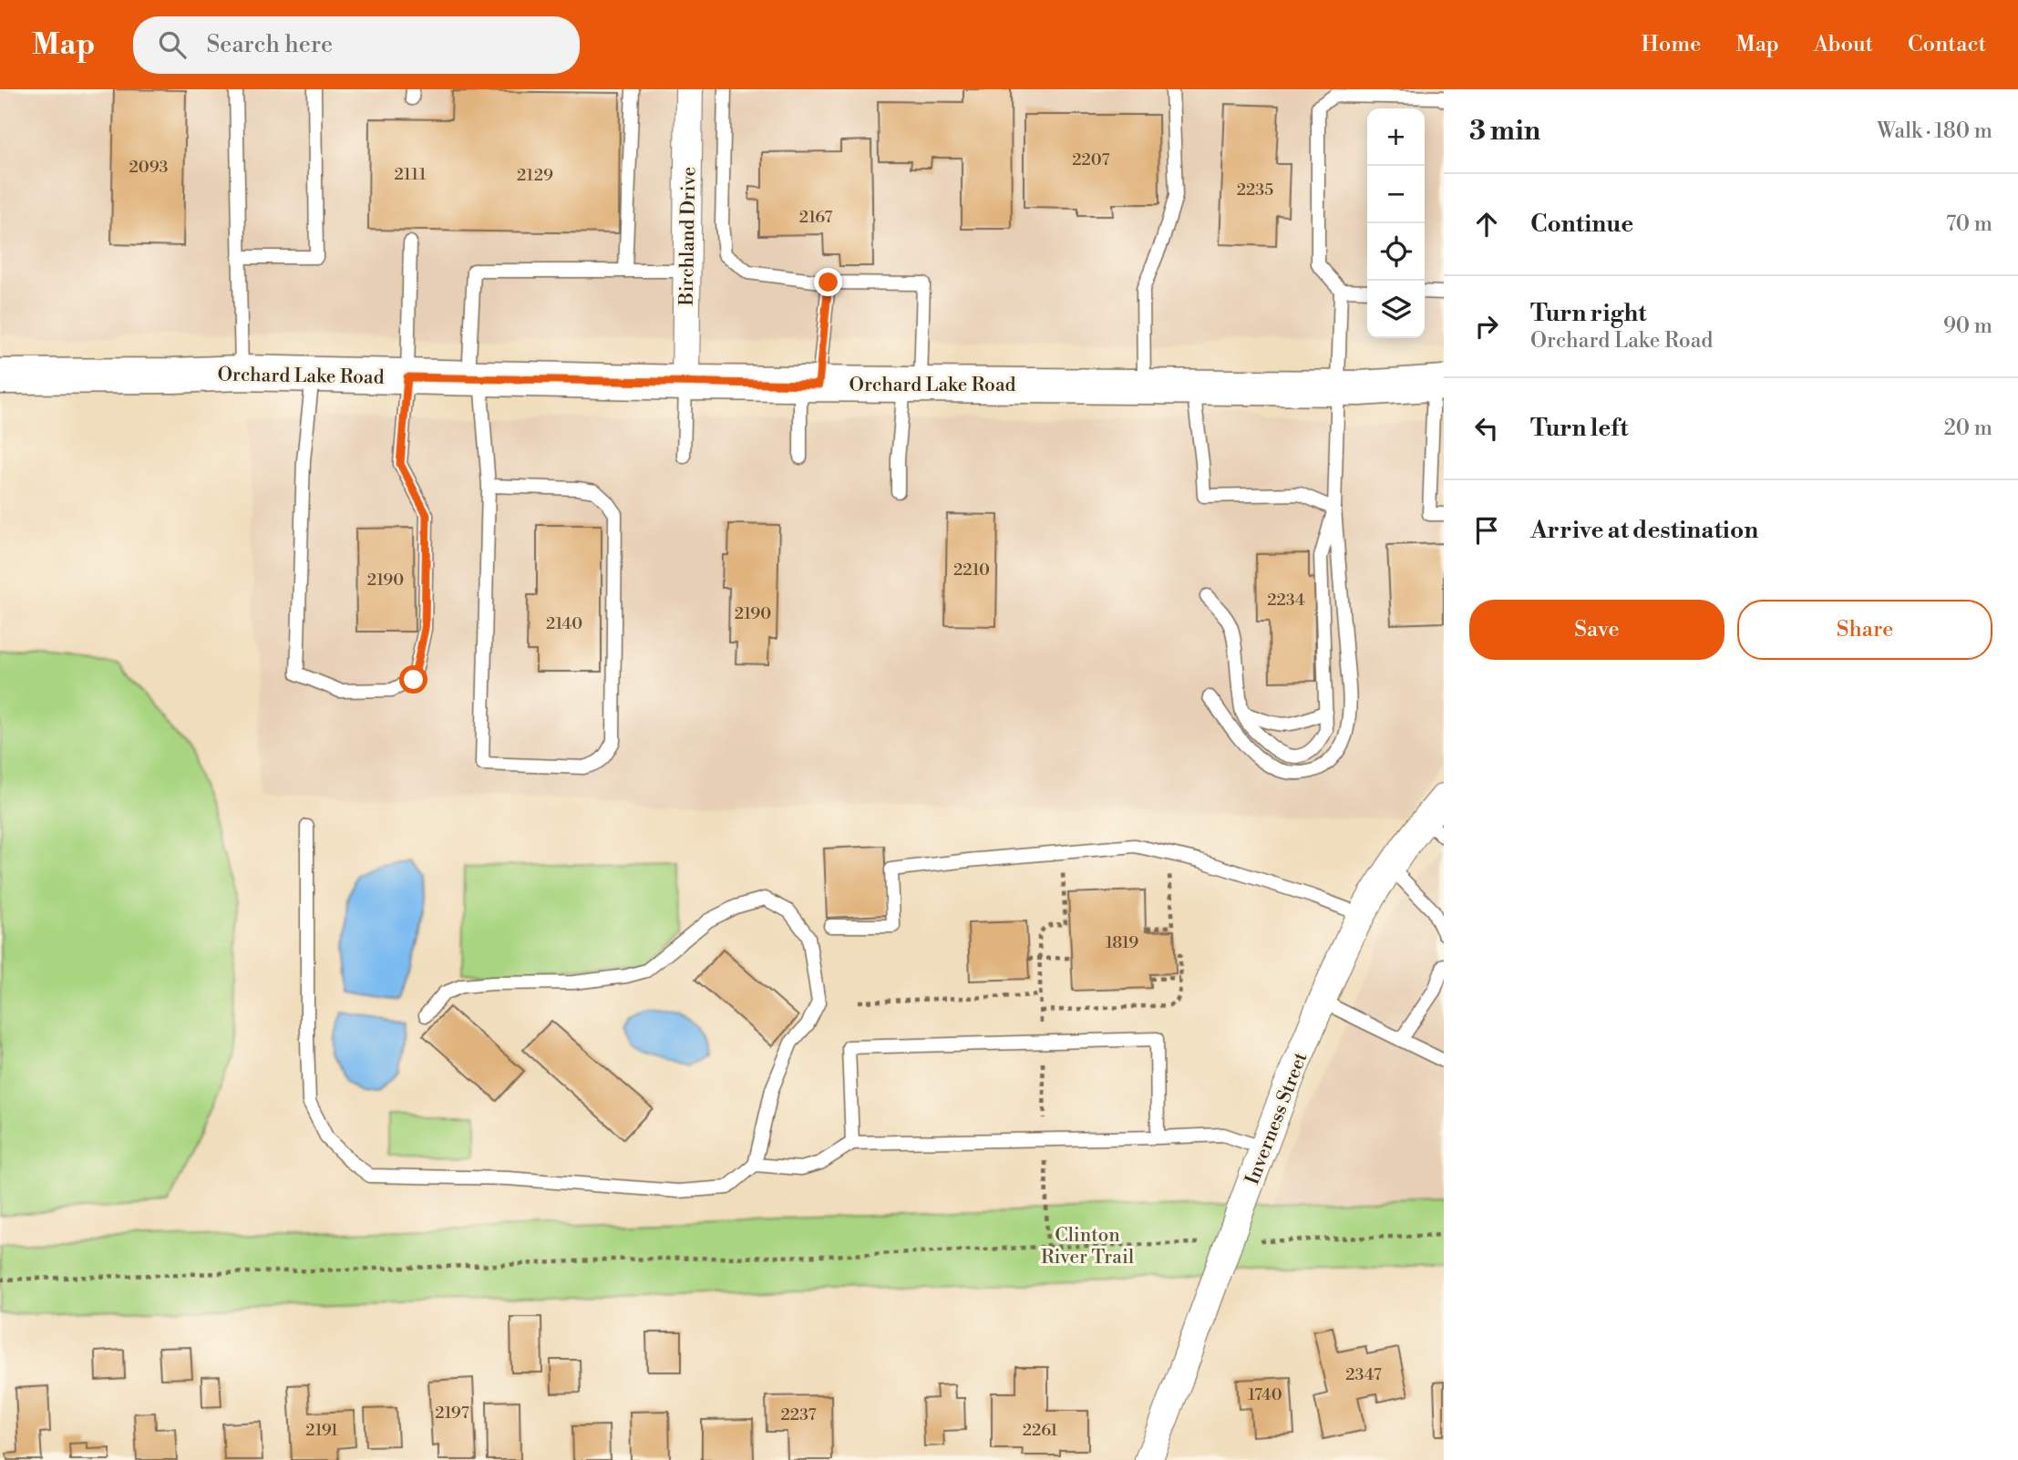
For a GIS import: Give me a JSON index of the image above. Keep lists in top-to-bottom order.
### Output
{
  "streets": {
    "main road": ["Orchard Lake Road"],
    "street": ["Birchland Drive", "Inverness Street"]
  },
  "crossings": [
    ["Birchland Drive", "Orchard Lake Road"]
  ],
  "parks": ["Clinton River Trail"],
  "house_numbers": [
    "2207",
    "2093",
    "2111",
    "2129",
    "2235",
    "2167",
    "2210",
    "2190",
    "2234",
    "2190",
    "2140",
    "1819",
    "2347",
    "1740",
    "2197",
    "2237",
    "2191",
    "2261"
  ],
  "page": {
    "header": "Map",
    "search": "Search here",
    "nav": [
      "Home",
      "Map",
      "About",
      "Contact"
    ],
    "heading": ["3 min", "Walk · 180 m"],
    "map_buttons": ["+", "−"],
    "list": [
      ["Continue", "70 m"],
      ["Turn right", "Orchard Lake Road", "90 m"],
      ["Turn left", "20 m"],
      "Arrive at destination"
    ],
    "buttons": ["Save", "Share"]
  }
}
